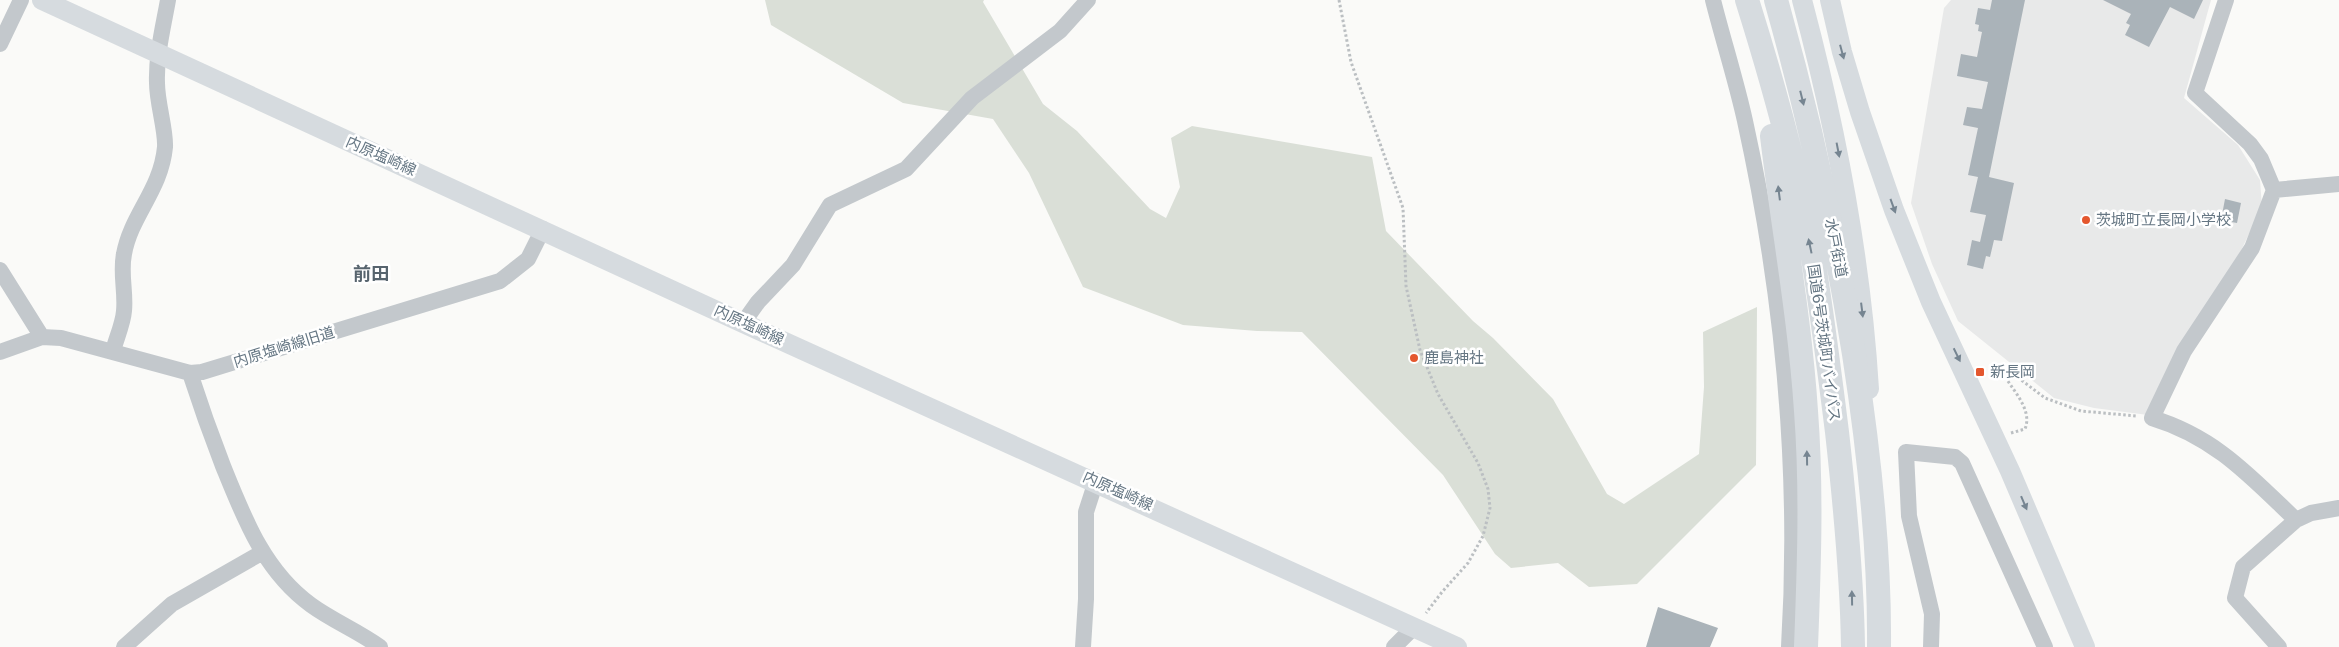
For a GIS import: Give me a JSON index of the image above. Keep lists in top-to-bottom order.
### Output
{
  "streets": {
    "highway": ["水戸街道", "国道6号茨城町バイパス"],
    "main road": ["内原塩崎線"],
    "street": ["内原塩崎線旧道"]
  },
  "crossings": [
    ["内原塩崎線", "内原塩崎線旧道"]
  ],
  "districts": ["前田"],
  "places": {
    "other": ["茨城町立長岡小学校", "鹿島神社"],
    "transit": ["新長岡"]
  }
}
